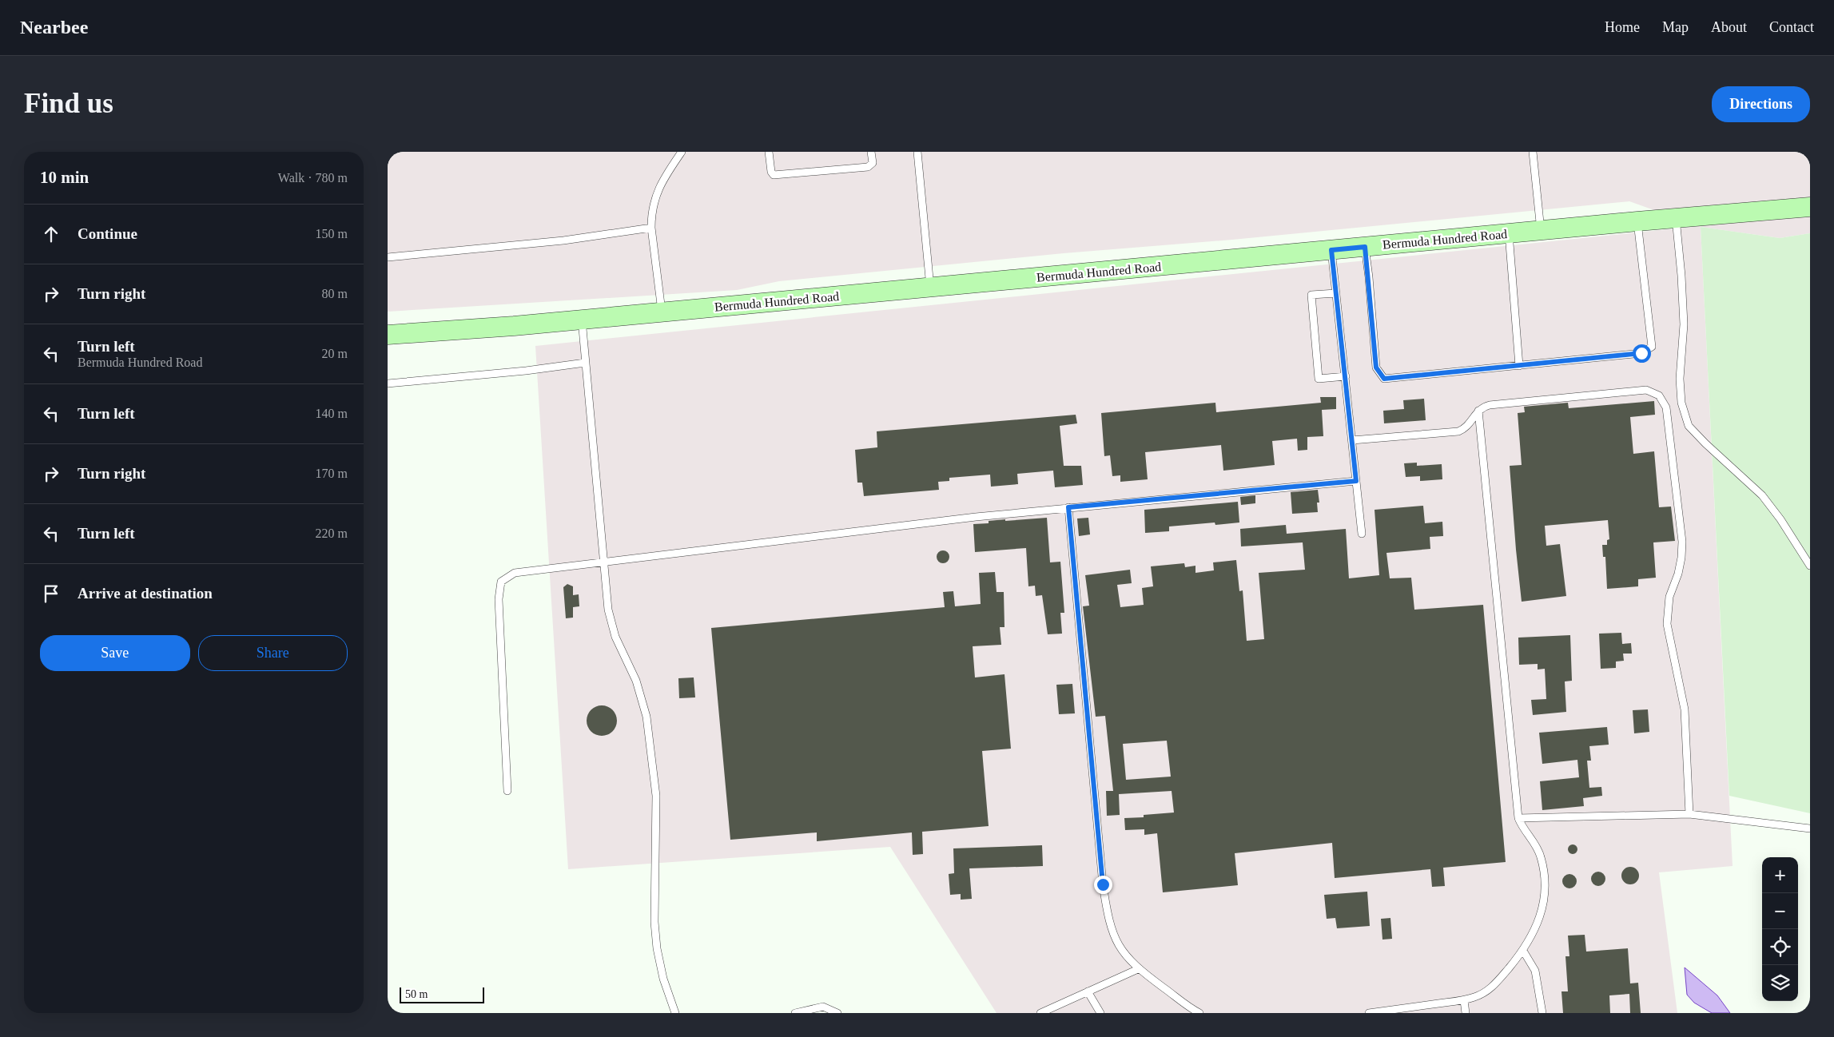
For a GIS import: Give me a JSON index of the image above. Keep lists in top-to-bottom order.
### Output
{
  "streets": {
    "street": ["Bermuda Hundred Road"]
  },
  "scale_bar": "50 m",
  "page": {
    "header": "Nearbee",
    "nav": [
      "Home",
      "Map",
      "About",
      "Contact"
    ],
    "buttons": [
      "Directions",
      ["Save", "Share"]
    ],
    "title": "Find us",
    "heading": ["10 min", "Walk · 780 m"],
    "list": [
      ["Continue", "150 m"],
      ["Turn right", "80 m"],
      ["Turn left", "Bermuda Hundred Road", "20 m"],
      ["Turn left", "140 m"],
      ["Turn right", "170 m"],
      ["Turn left", "220 m"],
      "Arrive at destination"
    ],
    "map_buttons": ["+", "−"],
    "scale": "50 m"
  }
}
